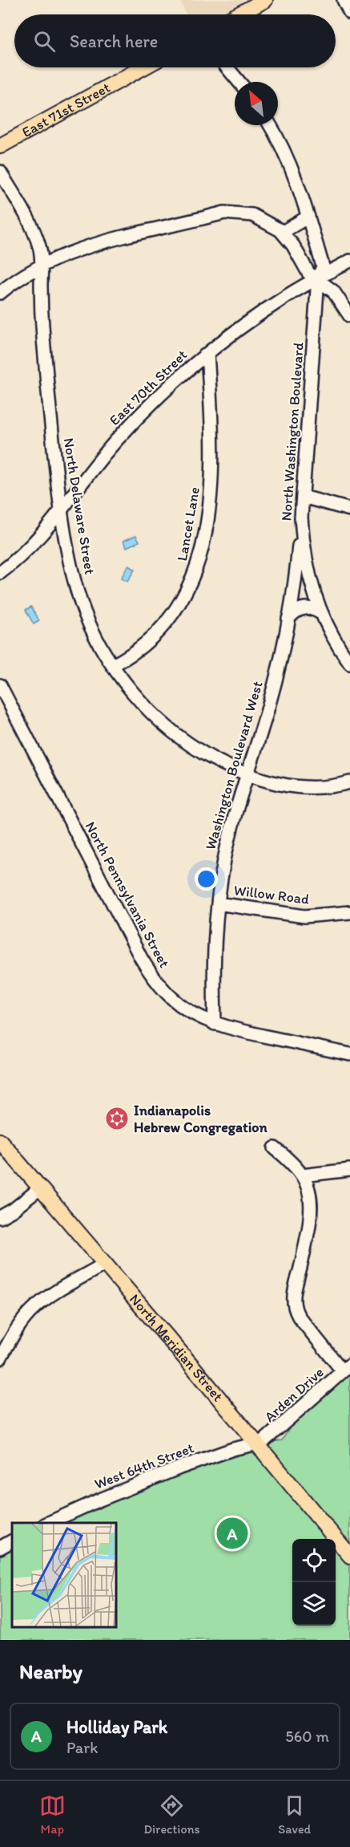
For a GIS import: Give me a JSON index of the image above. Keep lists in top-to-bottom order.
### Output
{
  "streets": {
    "main road": ["East 71st Street", "North Meridian Street"],
    "street": [
      "East 70th Street",
      "North Washington Boulevard",
      "North Delaware Street",
      "Lancet Lane",
      "Washington Boulevard West",
      "North Pennsylvania Street",
      "Willow Road",
      "Arden Drive",
      "West 64th Street"
    ]
  },
  "crossings": [
    ["East 70th Street", "North Washington Boulevard"],
    ["East 70th Street", "North Delaware Street"],
    ["East 70th Street", "Lancet Lane"],
    ["North Washington Boulevard", "Washington Boulevard West"],
    ["North Delaware Street", "Lancet Lane"],
    ["North Delaware Street", "Washington Boulevard West"],
    ["Washington Boulevard West", "North Pennsylvania Street"],
    ["Washington Boulevard West", "Willow Road"],
    ["North Meridian Street", "Arden Drive"],
    ["North Meridian Street", "West 64th Street"],
    ["Arden Drive", "West 64th Street"]
  ],
  "places": {
    "synagogue": ["Indianapolis Hebrew Congregation"]
  },
  "north": "top left",
  "page": {
    "search": "Search here",
    "pins": "A",
    "heading": "Nearby",
    "list": [
      {
        "mark": "A",
        "name": "Holliday Park",
        "note": "Park",
        "value": "560 m"
      }
    ],
    "nav": ["Map", "Directions", "Saved"]
  }
}
